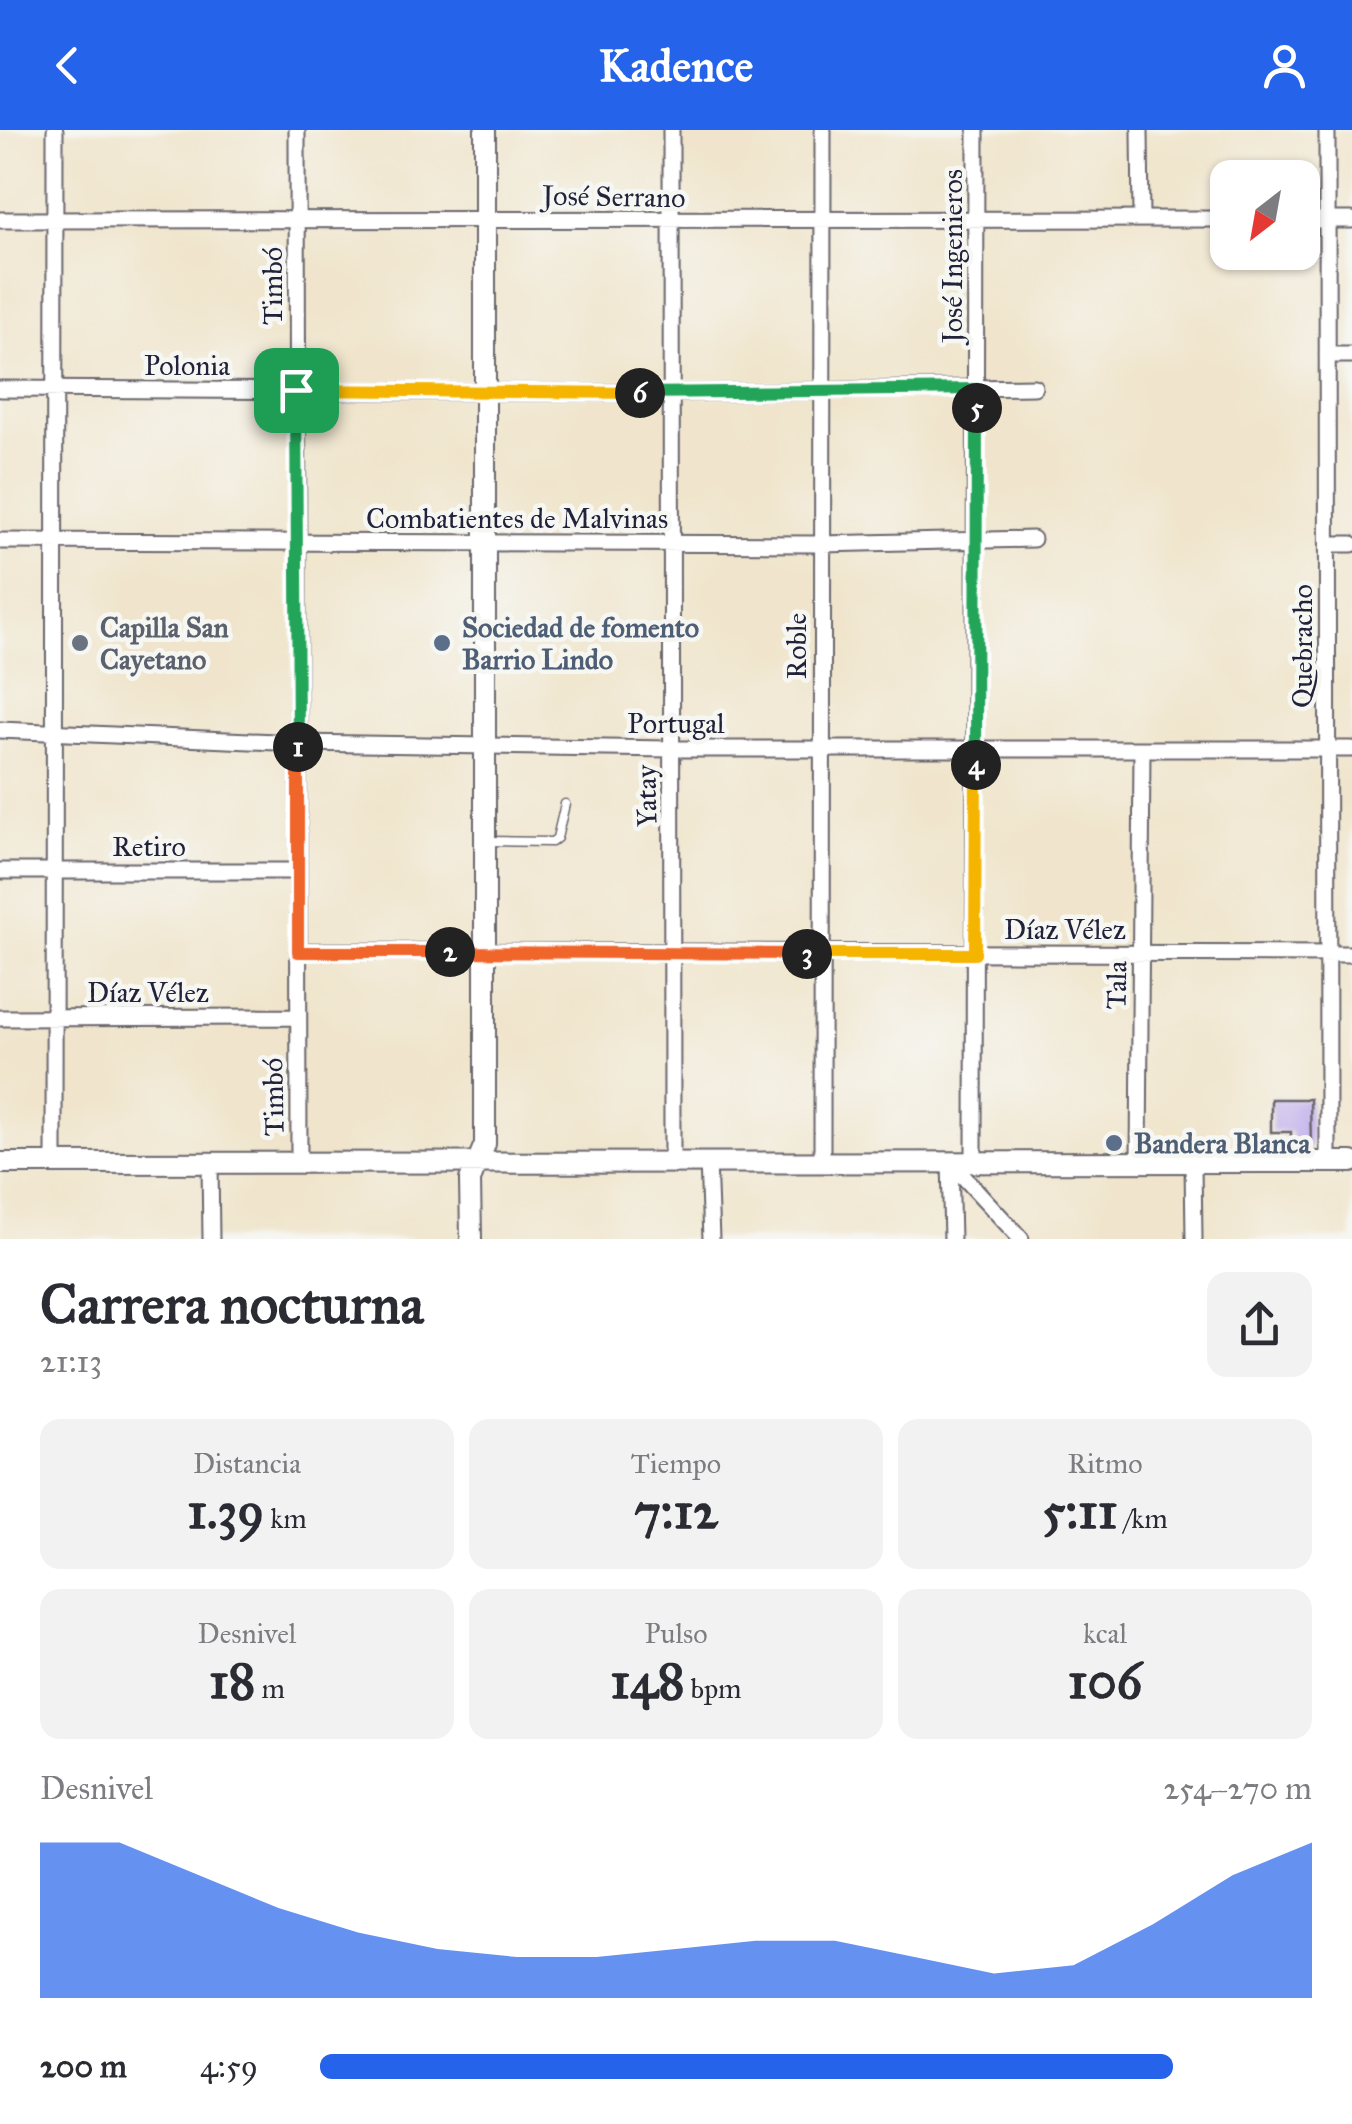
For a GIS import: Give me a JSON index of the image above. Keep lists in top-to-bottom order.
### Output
{
  "streets": {
    "street": [
      "José Serrano",
      "José Ingenieros",
      "Timbó",
      "Polonia",
      "Combatientes de Malvinas",
      "Roble",
      "Quebracho",
      "Portugal",
      "Yatay",
      "Retiro",
      "Díaz Vélez",
      "Tala"
    ]
  },
  "crossings": [
    ["José Serrano", "José Ingenieros"],
    ["José Serrano", "Timbó"],
    ["José Serrano", "Roble"],
    ["José Serrano", "Yatay"],
    ["José Ingenieros", "Polonia"],
    ["José Ingenieros", "Combatientes de Malvinas"],
    ["José Ingenieros", "Portugal"],
    ["José Ingenieros", "Díaz Vélez"],
    ["Timbó", "Polonia"],
    ["Timbó", "Combatientes de Malvinas"],
    ["Timbó", "Portugal"],
    ["Timbó", "Retiro"],
    ["Timbó", "Díaz Vélez"],
    ["Polonia", "Roble"],
    ["Polonia", "Yatay"],
    ["Combatientes de Malvinas", "Roble"],
    ["Combatientes de Malvinas", "Yatay"],
    ["Roble", "Portugal"],
    ["Roble", "Díaz Vélez"],
    ["Quebracho", "Portugal"],
    ["Quebracho", "Díaz Vélez"],
    ["Portugal", "Yatay"],
    ["Portugal", "Tala"],
    ["Yatay", "Díaz Vélez"],
    ["Díaz Vélez", "Tala"]
  ],
  "places": ["Capilla San Cayetano", "Sociedad de fomento Barrio Lindo", "Bandera Blanca"],
  "north": "bottom left",
  "page": {
    "header": "Kadence",
    "pins": [
      "6",
      "5",
      "1",
      "4",
      "2",
      "3"
    ],
    "heading": ["Carrera nocturna", "21:13"],
    "stats": [
      ["Distancia", "1.39 km"],
      ["Tiempo", "7:12"],
      ["Ritmo", "5:11 /km"],
      ["Desnivel", "18 m"],
      ["Pulso", "148 bpm"],
      ["kcal", "106"]
    ],
    "chart": ["Desnivel", "254–270 m"],
    "list": [
      {
        "name": "200 m",
        "note": "4:59"
      }
    ]
  }
}
